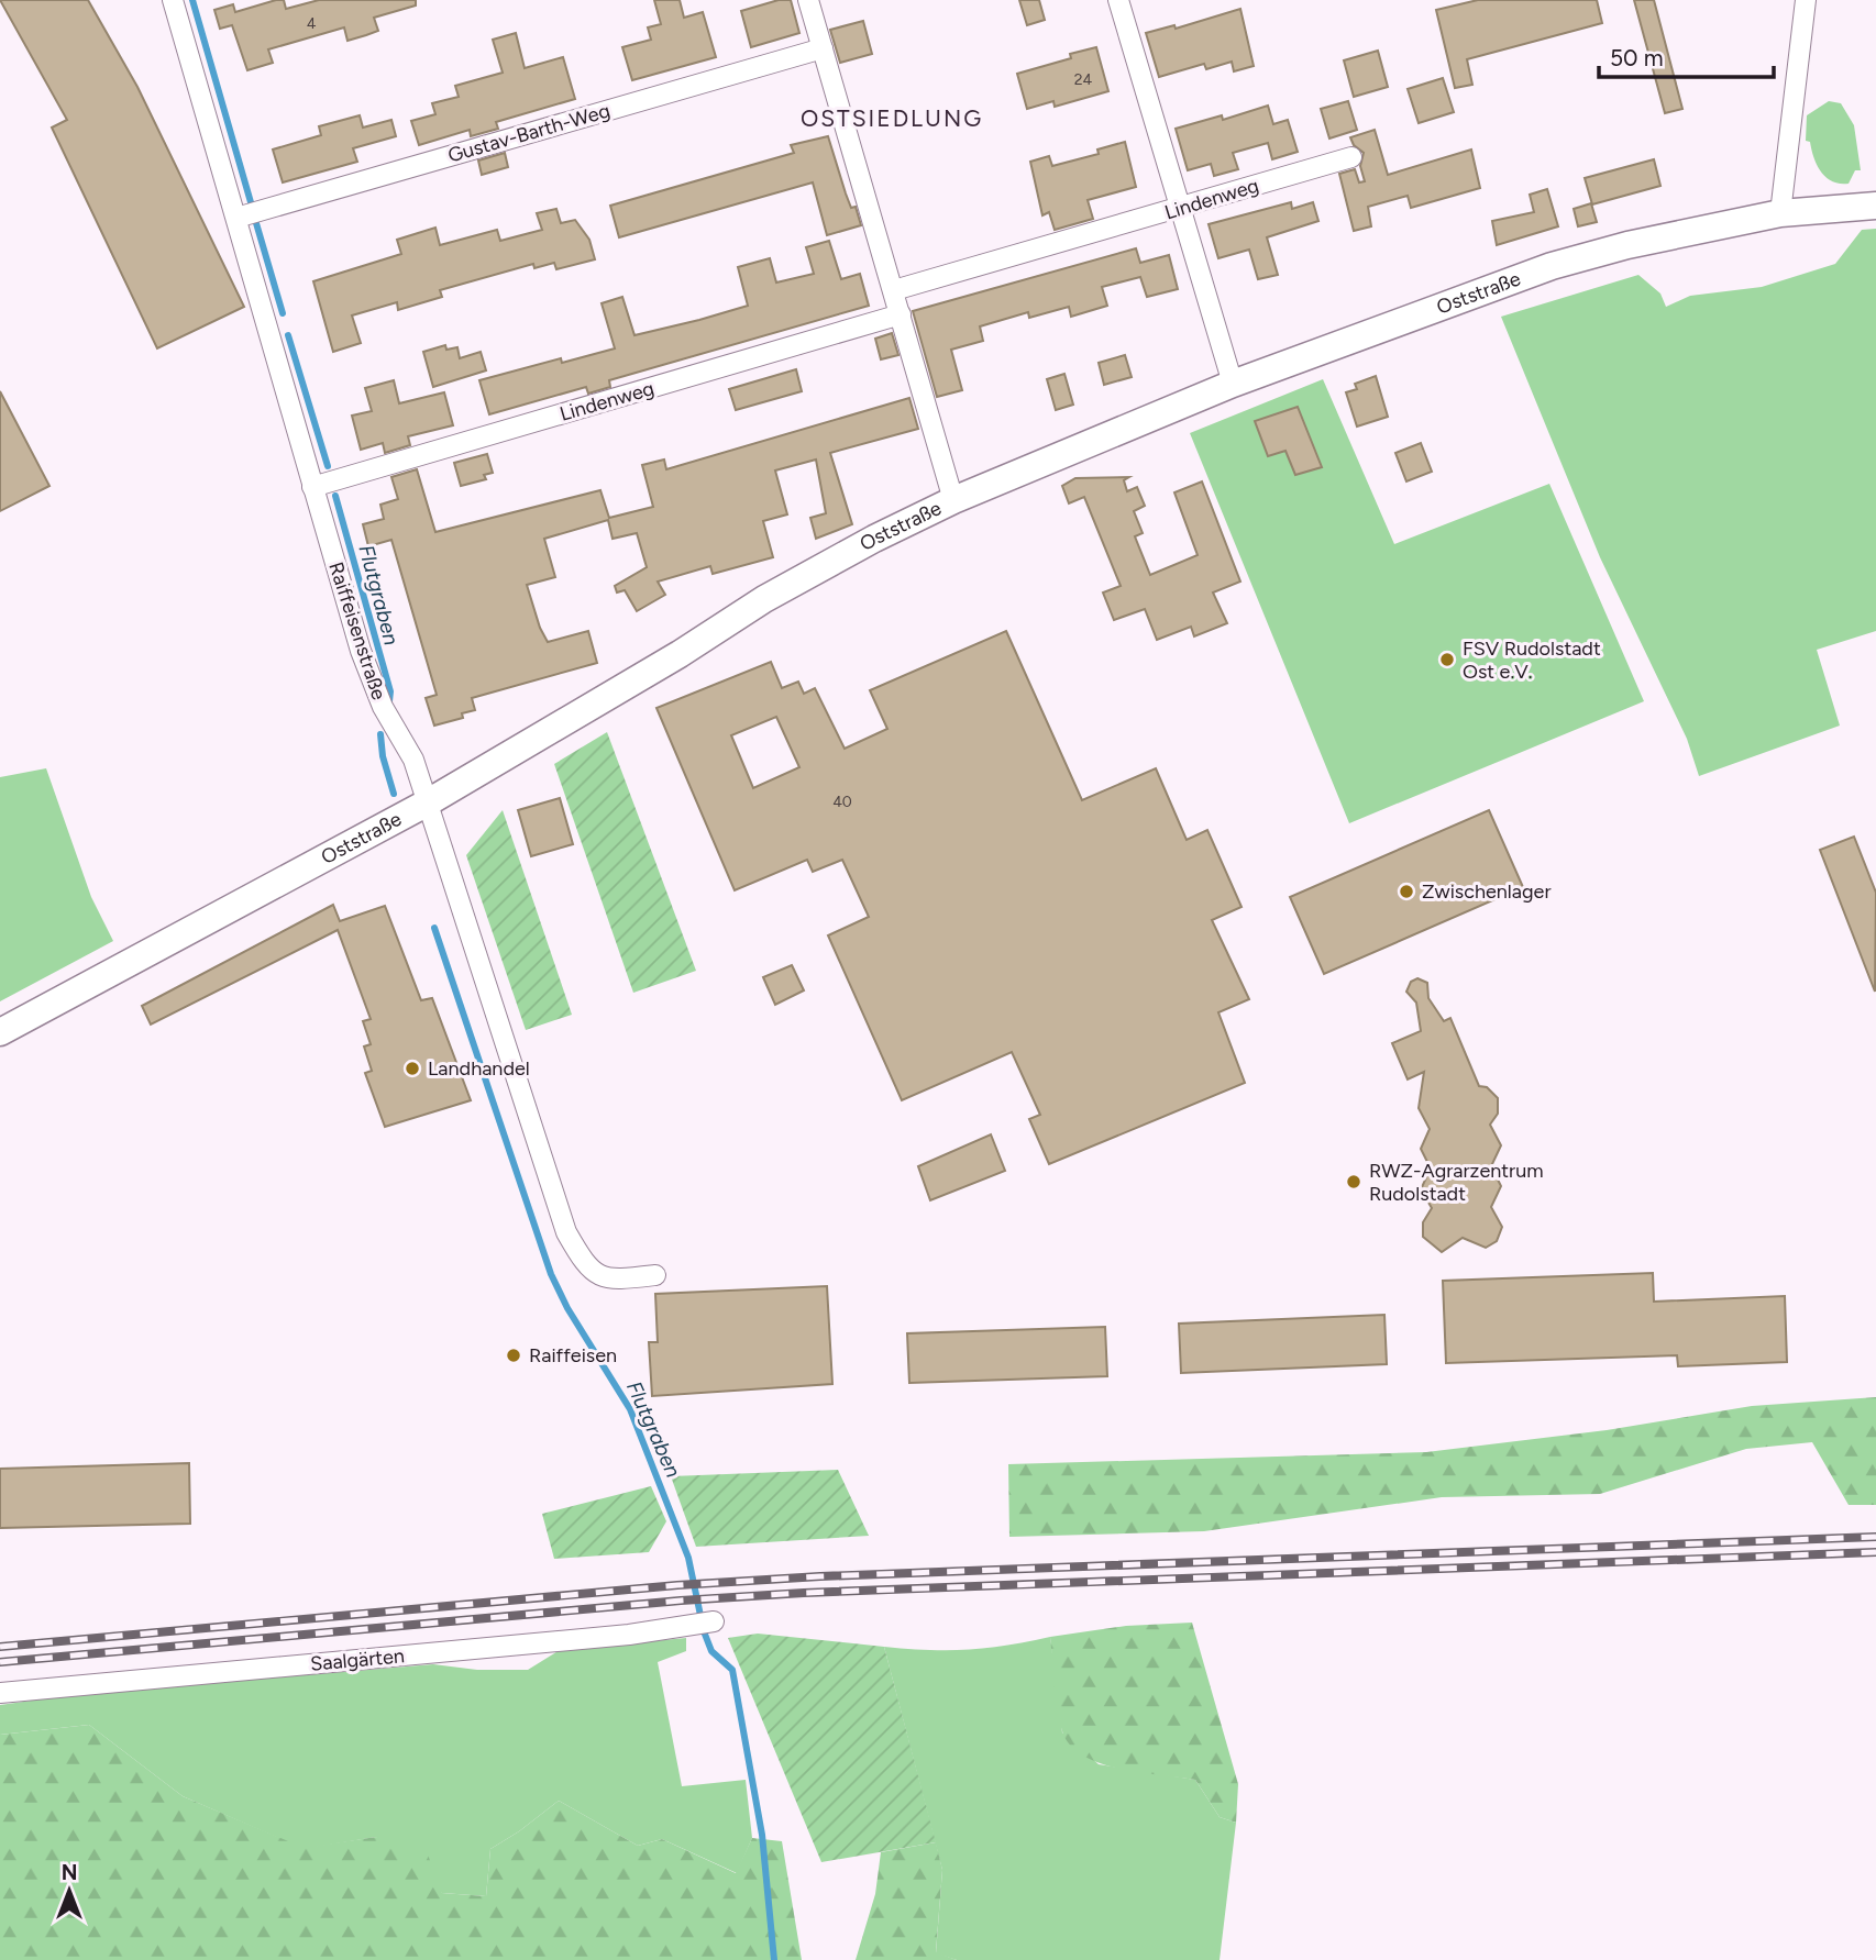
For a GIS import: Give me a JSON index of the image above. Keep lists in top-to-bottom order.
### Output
{
  "streets": {
    "street": [
      "Gustav-Barth-Weg",
      "Lindenweg",
      "Oststraße",
      "Raiffeisenstraße",
      "Saalgärten"
    ]
  },
  "crossings": [
    ["Gustav-Barth-Weg", "Raiffeisenstraße"],
    ["Lindenweg", "Raiffeisenstraße"],
    ["Oststraße", "Raiffeisenstraße"]
  ],
  "districts": ["OSTSIEDLUNG"],
  "water": ["Flutgraben"],
  "places": [
    "FSV Rudolstadt Ost e.V.",
    "Zwischenlager",
    "Landhandel",
    "RWZ-Agrarzentrum Rudolstadt",
    "Raiffeisen"
  ],
  "house_numbers": ["4", "24", "40"],
  "scale_bar": "50 m",
  "north": "top"
}
